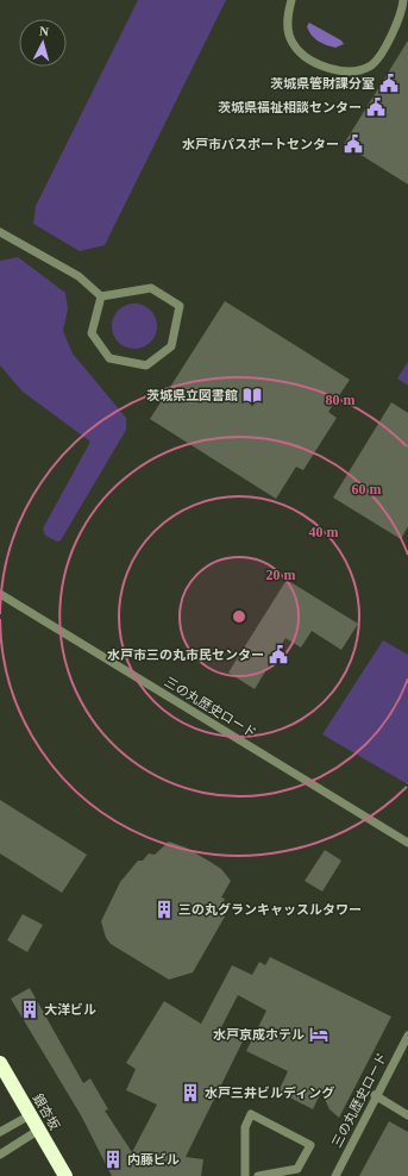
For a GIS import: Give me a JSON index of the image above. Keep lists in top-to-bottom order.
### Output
{
  "streets": {
    "highway": ["銀杏坂"],
    "street": ["三の丸歴史ロード"]
  },
  "places": {
    "public building": [
      "茨城県管財課分室",
      "茨城県福祉相談センター",
      "水戸市パスポートセンター",
      "水戸市三の丸市民センター"
    ],
    "library": ["茨城県立図書館"],
    "building": [
      "三の丸グランキャッスルタワー",
      "大洋ビル",
      "水戸三井ビルディング",
      "内藤ビル"
    ],
    "hotel": ["水戸京成ホテル"]
  },
  "north": "top",
  "rings": [
    "80 m",
    "60 m",
    "40 m",
    "20 m"
  ]
}
